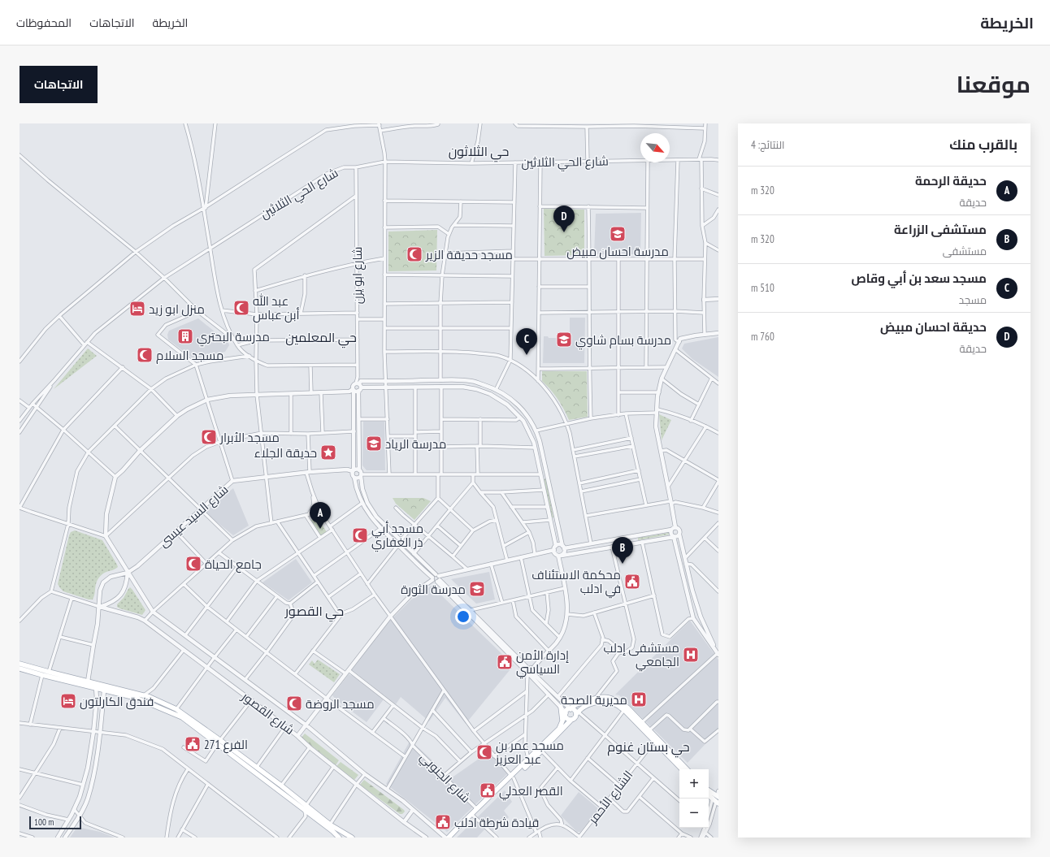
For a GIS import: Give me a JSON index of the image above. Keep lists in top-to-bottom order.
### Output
{
  "streets": {
    "street": [
      "شارع الحي الثلاثين",
      "شارع ابو يزن",
      "شارع السيد عيسى",
      "شارع القصور",
      "شارع الجنوبي",
      "الشارع الأحمر"
    ]
  },
  "crossings": [
    ["شارع الحي الثلاثين", "شارع ابو يزن"],
    ["شارع السيد عيسى", "شارع القصور"]
  ],
  "districts": [
    "حي الثلاثون",
    "حي المعلمين",
    "حي القصور",
    "حي بستان غنوم"
  ],
  "places": {
    "school or university": [
      "مدرسة احسان مبيض",
      "مدرسة بسام شاوي",
      "مدرسة الرياد",
      "مدرسة الثورة"
    ],
    "mosque": [
      "مسجد حديقة الزير",
      "عبد الله أبن عباس",
      "مسجد السلام",
      "مسجد الأبرار",
      "مسجد أبي ذر الغفاري",
      "جامع الحياة",
      "مسجد الروضة",
      "مسجد عمر بن عبد العزيز"
    ],
    "hotel": ["منزل ابو زيد", "فندق الكارلتون"],
    "building": ["مدرسة البحتري"],
    "place": ["حديقة الجلاء"],
    "public building": [
      "محكمة الاستئناف في ادلب",
      "إدارة الأمن السياسي",
      "الفرع 271",
      "القصر العدلي",
      "قيادة شرطة ادلب"
    ],
    "hospital": ["مستشفى إدلب الجامعي", "مديرية الصحة"]
  },
  "scale_bar": "100 m",
  "north": "bottom right",
  "page": {
    "header": "الخريطة",
    "nav": ["الخريطة", "الاتجاهات", "المحفوظات"],
    "title": "موقعنا",
    "buttons": "الاتجاهات",
    "heading": ["بالقرب منك", "النتائج: 4"],
    "list": [
      {
        "mark": "A",
        "name": "حديقة الرحمة",
        "note": "حديقة",
        "value": "320 m"
      },
      {
        "mark": "B",
        "name": "مستشفى الزراعة",
        "note": "مستشفى",
        "value": "320 m"
      },
      {
        "mark": "C",
        "name": "مسجد سعد بن أبي وقاص",
        "note": "مسجد",
        "value": "510 m"
      },
      {
        "mark": "D",
        "name": "حديقة احسان مبيض",
        "note": "حديقة",
        "value": "760 m"
      }
    ],
    "pins": [
      "D",
      "C",
      "A",
      "B"
    ],
    "map_buttons": ["+", "−"],
    "scale": "100 m"
  }
}
